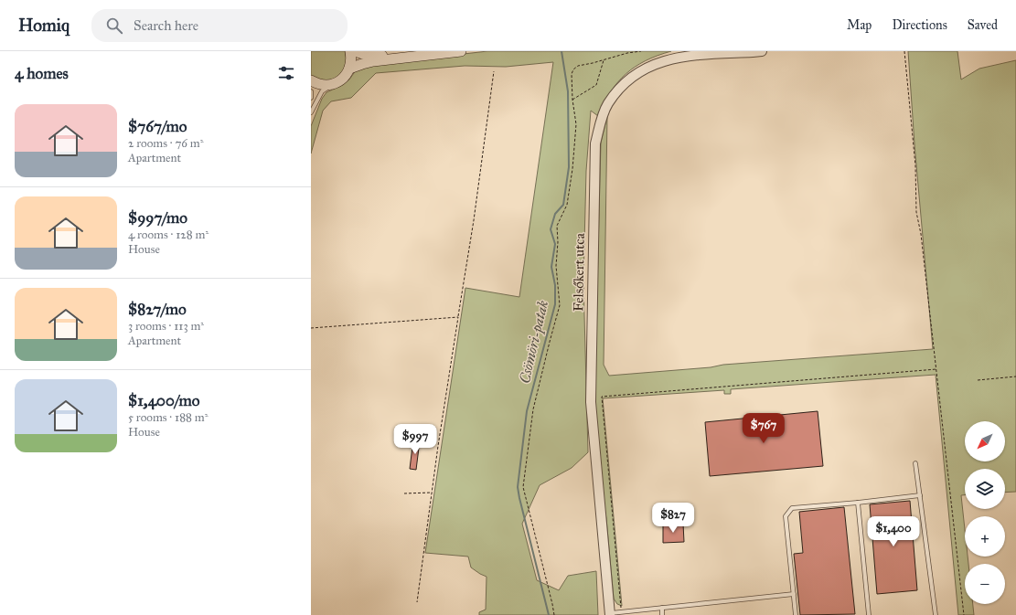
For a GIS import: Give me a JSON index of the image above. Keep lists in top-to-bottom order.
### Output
{
  "streets": {
    "street": ["Felsőkert utca"]
  },
  "water": ["Csömöri-patak"],
  "north": "bottom left",
  "page": {
    "header": "Homiq",
    "search": "Search here",
    "nav": ["Map", "Directions", "Saved"],
    "heading": "4 homes",
    "list": [
      {
        "name": "$767/mo",
        "note": "2 rooms · 76 m² · Apartment"
      },
      {
        "name": "$997/mo",
        "note": "4 rooms · 128 m² · House"
      },
      {
        "name": "$827/mo",
        "note": "3 rooms · 113 m² · Apartment"
      },
      {
        "name": "$1,400/mo",
        "note": "5 rooms · 188 m² · House"
      }
    ],
    "price": [
      "$767",
      "$997",
      "$827",
      "$1,400"
    ],
    "map_buttons": ["+", "−"]
  }
}
